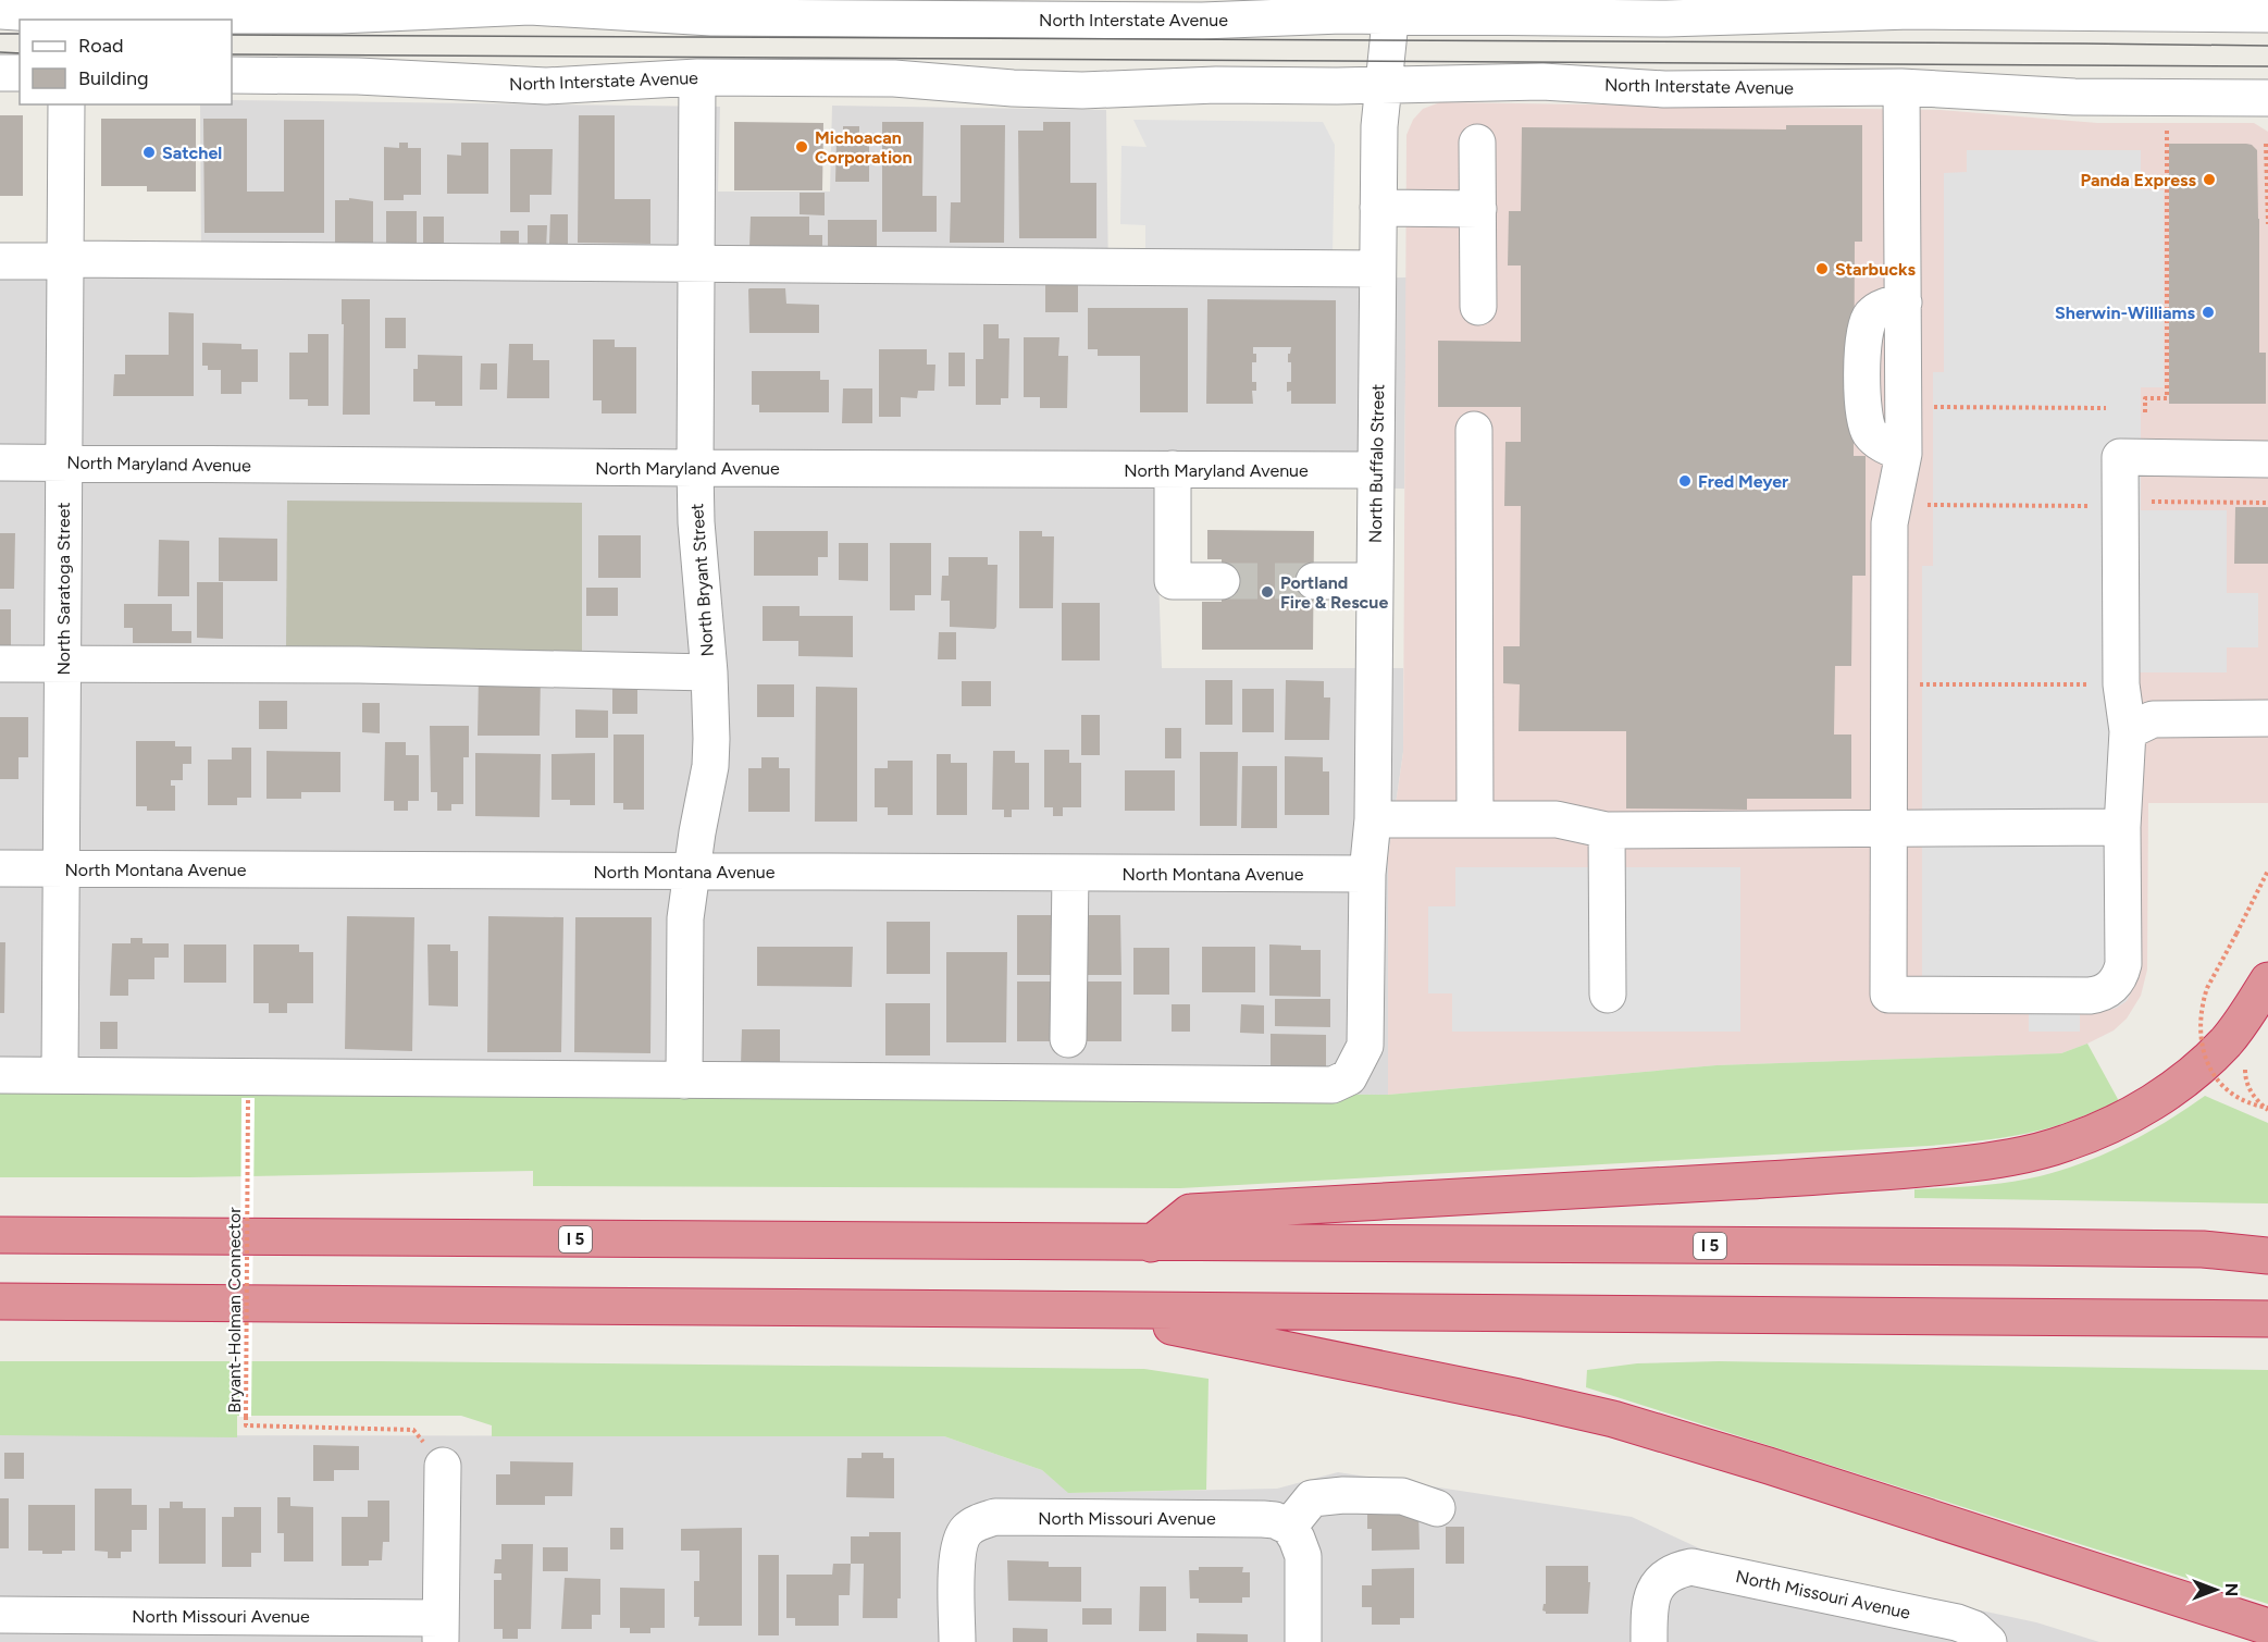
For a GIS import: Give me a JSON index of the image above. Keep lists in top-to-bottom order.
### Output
{
  "streets": {
    "highway": ["I 5"],
    "street": [
      "North Interstate Avenue",
      "North Maryland Avenue",
      "North Buffalo Street",
      "North Bryant Street",
      "North Saratoga Street",
      "North Montana Avenue",
      "North Missouri Avenue"
    ],
    "path": ["Bryant-Holman Connector"]
  },
  "crossings": [
    ["North Interstate Avenue", "North Buffalo Street"],
    ["North Interstate Avenue", "North Bryant Street"],
    ["North Maryland Avenue", "North Buffalo Street"],
    ["North Maryland Avenue", "North Bryant Street"],
    ["North Maryland Avenue", "North Saratoga Street"],
    ["North Buffalo Street", "North Bryant Street"],
    ["North Buffalo Street", "North Montana Avenue"],
    ["North Bryant Street", "North Montana Avenue"],
    ["North Saratoga Street", "North Montana Avenue"]
  ],
  "places": [
    "Michoacan Corporation",
    "Satchel",
    "Panda Express",
    "Starbucks",
    "Sherwin-Williams",
    "Fred Meyer",
    "Portland Fire & Rescue"
  ],
  "legend": ["Road", "Building"],
  "north": "right"
}
